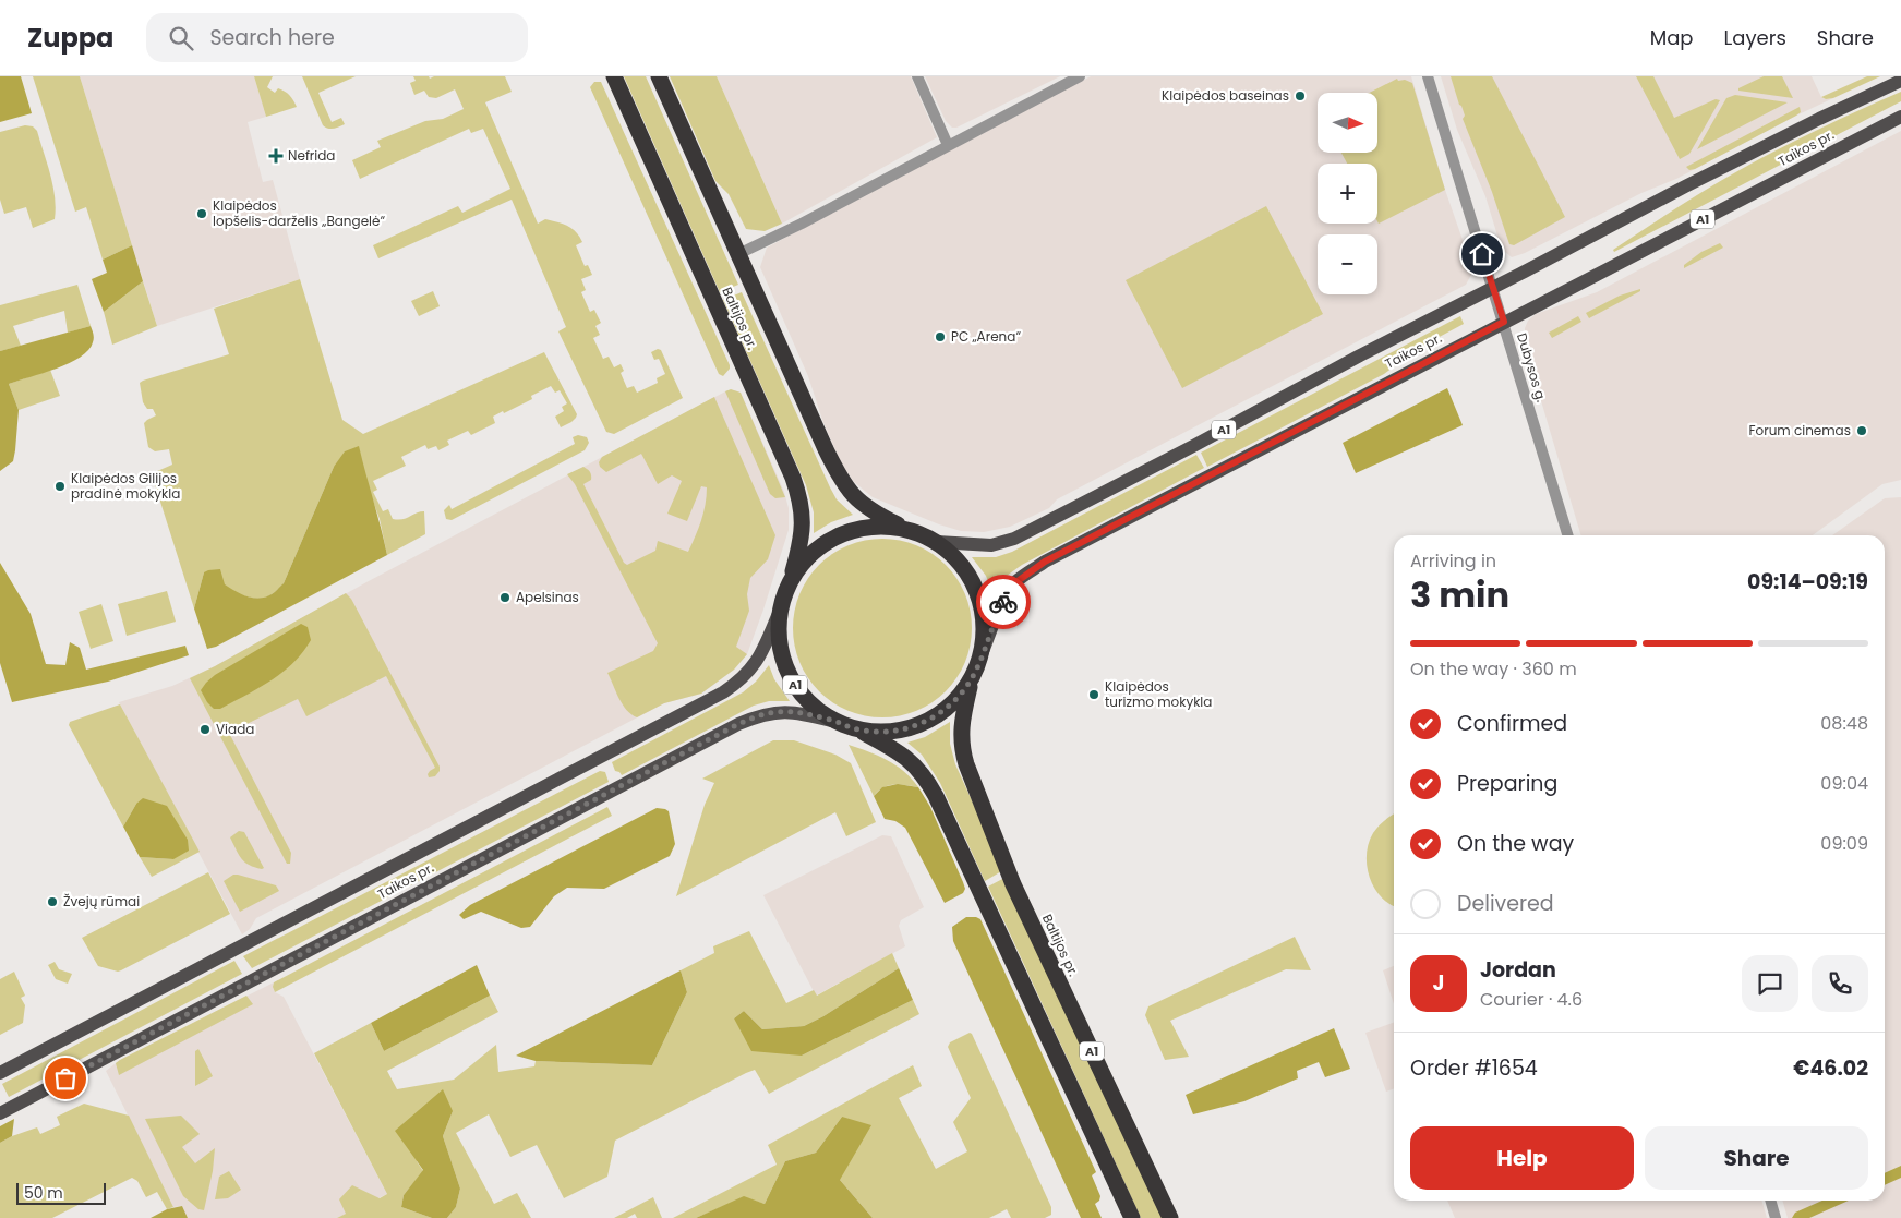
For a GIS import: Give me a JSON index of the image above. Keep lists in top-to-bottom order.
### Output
{
  "streets": {
    "highway": ["A1", "Baltijos pr."],
    "main road": ["Taikos pr."],
    "street": ["Dubysos g."]
  },
  "crossings": [
    ["Taikos pr.", "A1"],
    ["Taikos pr.", "Dubysos g."],
    ["A1", "Baltijos pr."]
  ],
  "places": {
    "other": [
      "Klaipėdos baseinas",
      "Klaipėdos lopšelis-darželis „Bangelė“",
      "PC „Arena“",
      "Forum cinemas",
      "Klaipėdos Gilijos pradinė mokykla",
      "Apelsinas",
      "Klaipėdos turizmo mokykla",
      "Viada",
      "Žvejų rūmai"
    ],
    "health": ["Nefrida"]
  },
  "scale_bar": "50 m",
  "north": "right",
  "page": {
    "header": "Zuppa",
    "search": "Search here",
    "nav": ["Map", "Layers", "Share"],
    "map_buttons": ["+", "−"],
    "heading": ["3 min", "Arriving in", "09:14–09:19"],
    "panel": [
      "Jordan",
      "Courier · 4.6",
      "Order #1654",
      "€46.02"
    ],
    "bar": "On the way · 360 m",
    "list": [
      ["Confirmed", "08:48"],
      ["Preparing", "09:04"],
      ["On the way", "09:09"],
      "Delivered"
    ],
    "round": "J",
    "buttons": ["Help", "Share"],
    "scale": "50 m"
  }
}
